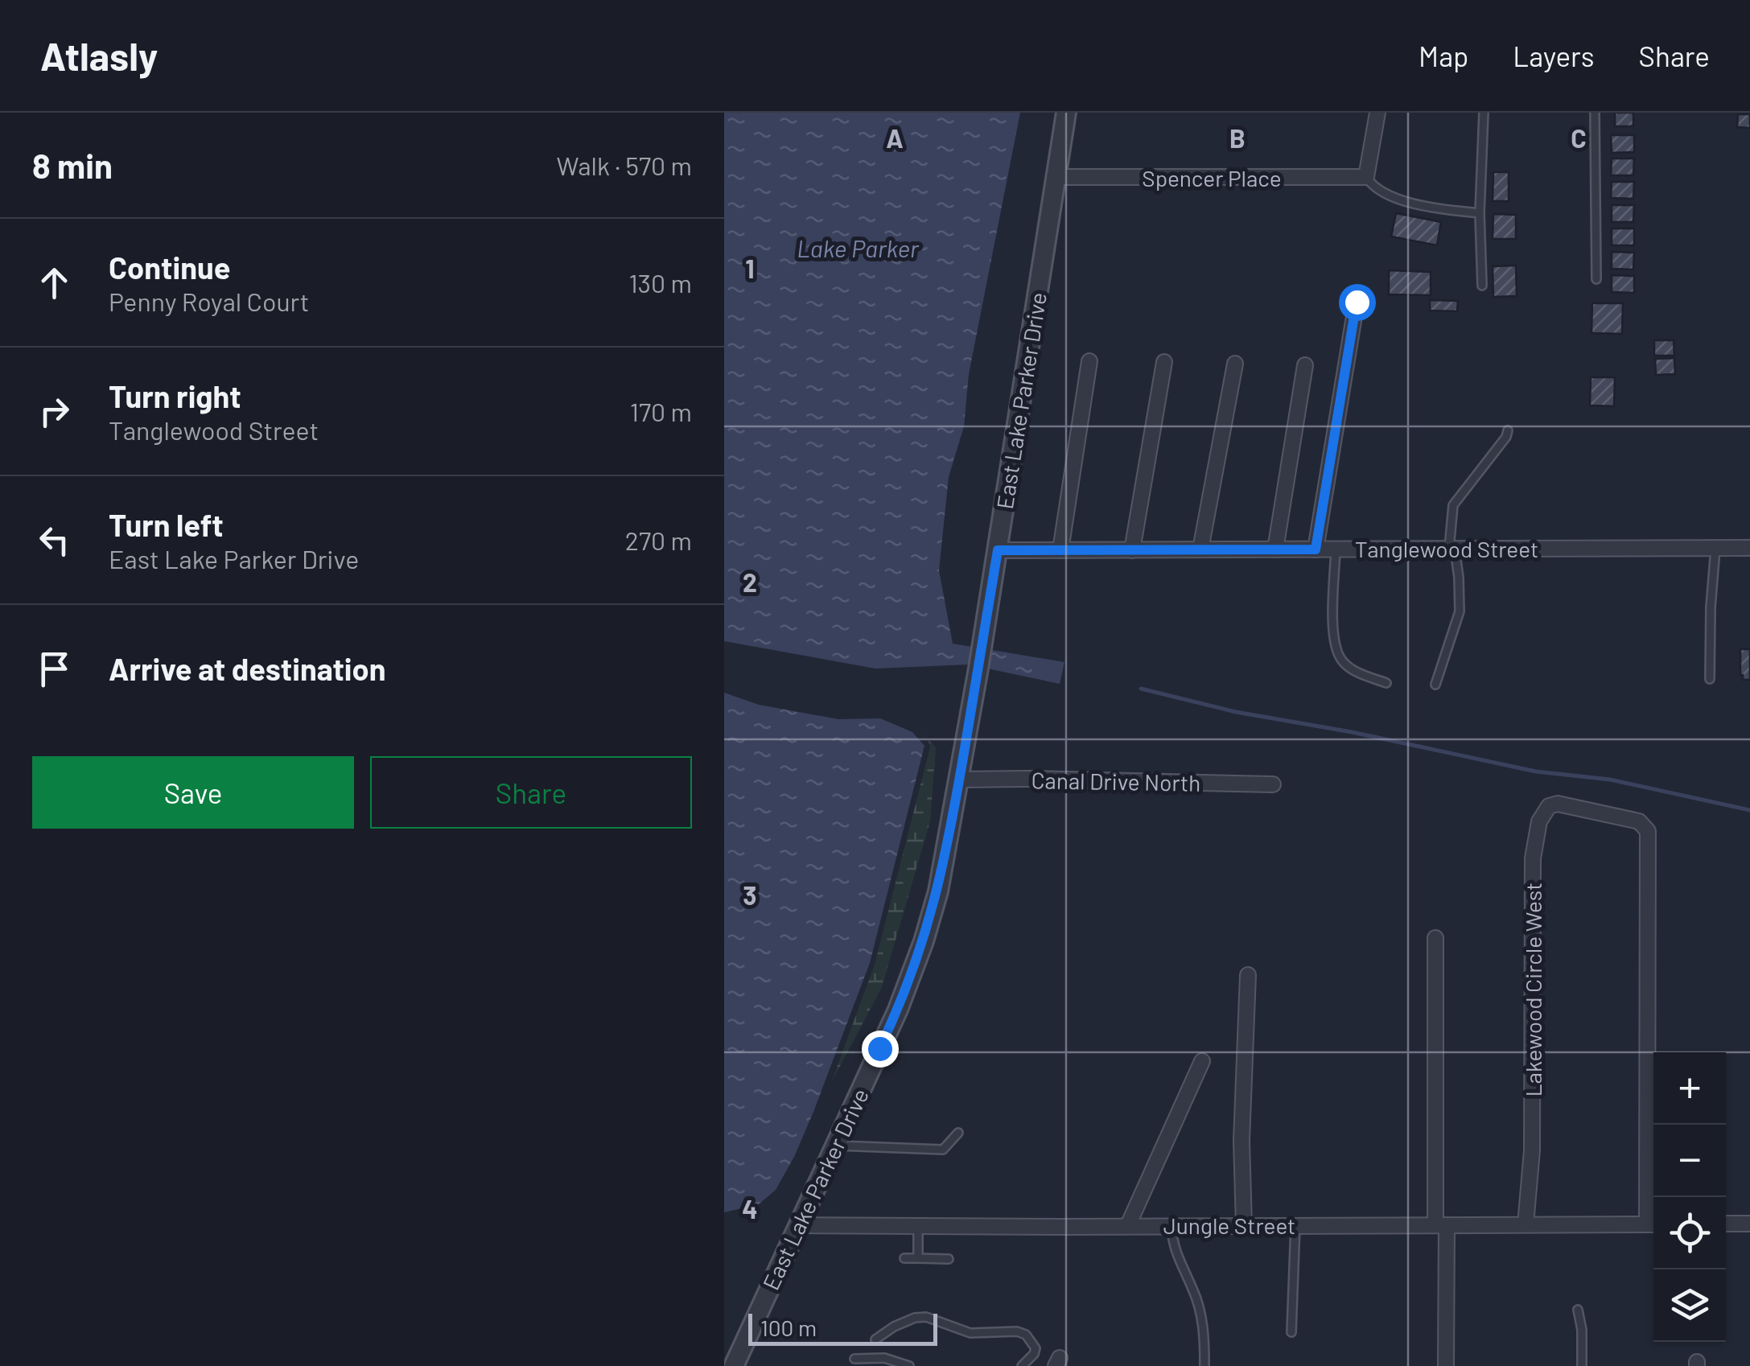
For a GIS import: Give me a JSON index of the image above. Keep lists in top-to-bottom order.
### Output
{
  "streets": {
    "street": [
      "Spencer Place",
      "East Lake Parker Drive",
      "Tanglewood Street",
      "Canal Drive North",
      "Lakewood Circle West",
      "Jungle Street"
    ]
  },
  "crossings": [
    ["Spencer Place", "East Lake Parker Drive"],
    ["East Lake Parker Drive", "Tanglewood Street"],
    ["East Lake Parker Drive", "Canal Drive North"],
    ["East Lake Parker Drive", "Jungle Street"],
    ["Lakewood Circle West", "Jungle Street"]
  ],
  "water": ["Lake Parker"],
  "scale_bar": "100 m",
  "page": {
    "header": "Atlasly",
    "nav": ["Map", "Layers", "Share"],
    "heading": ["8 min", "Walk · 570 m"],
    "list": [
      ["Continue", "Penny Royal Court", "130 m"],
      ["Turn right", "Tanglewood Street", "170 m"],
      ["Turn left", "East Lake Parker Drive", "270 m"],
      "Arrive at destination"
    ],
    "buttons": ["Save", "Share"],
    "map_buttons": ["+", "−"],
    "scale": "100 m"
  },
  "grid": {
    "columns": ["A", "B", "C"],
    "rows": [
      "1",
      "2",
      "3",
      "4"
    ]
  }
}
